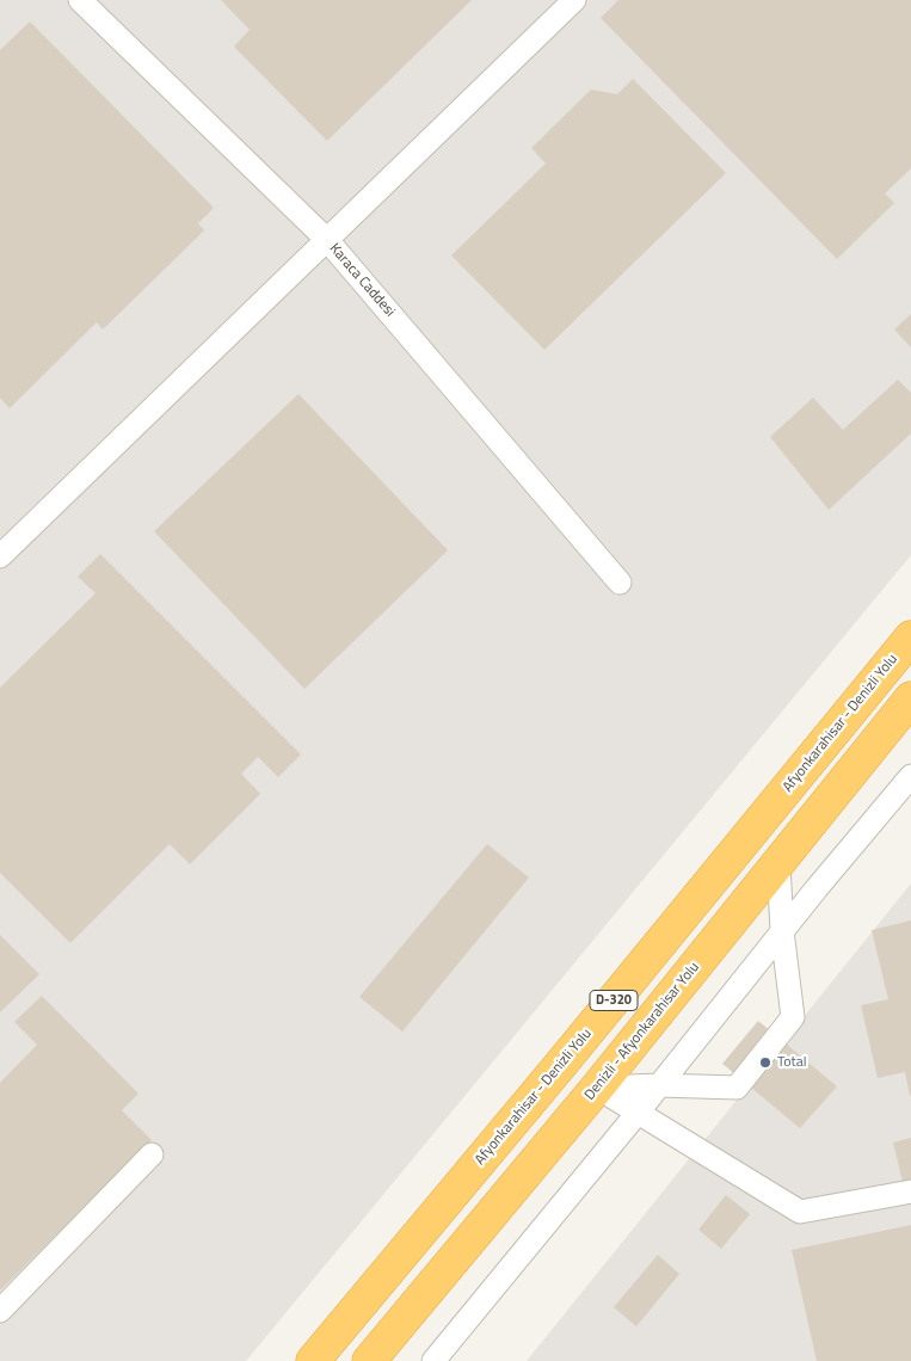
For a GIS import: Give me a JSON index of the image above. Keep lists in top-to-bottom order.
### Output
{
  "streets": {
    "highway": ["Afyonkarahisar - Denizli Yolu", "D-320", "Denizli - Afyonkarahisar Yolu"],
    "street": ["Karaca Caddesi"]
  },
  "places": ["Total"]
}
